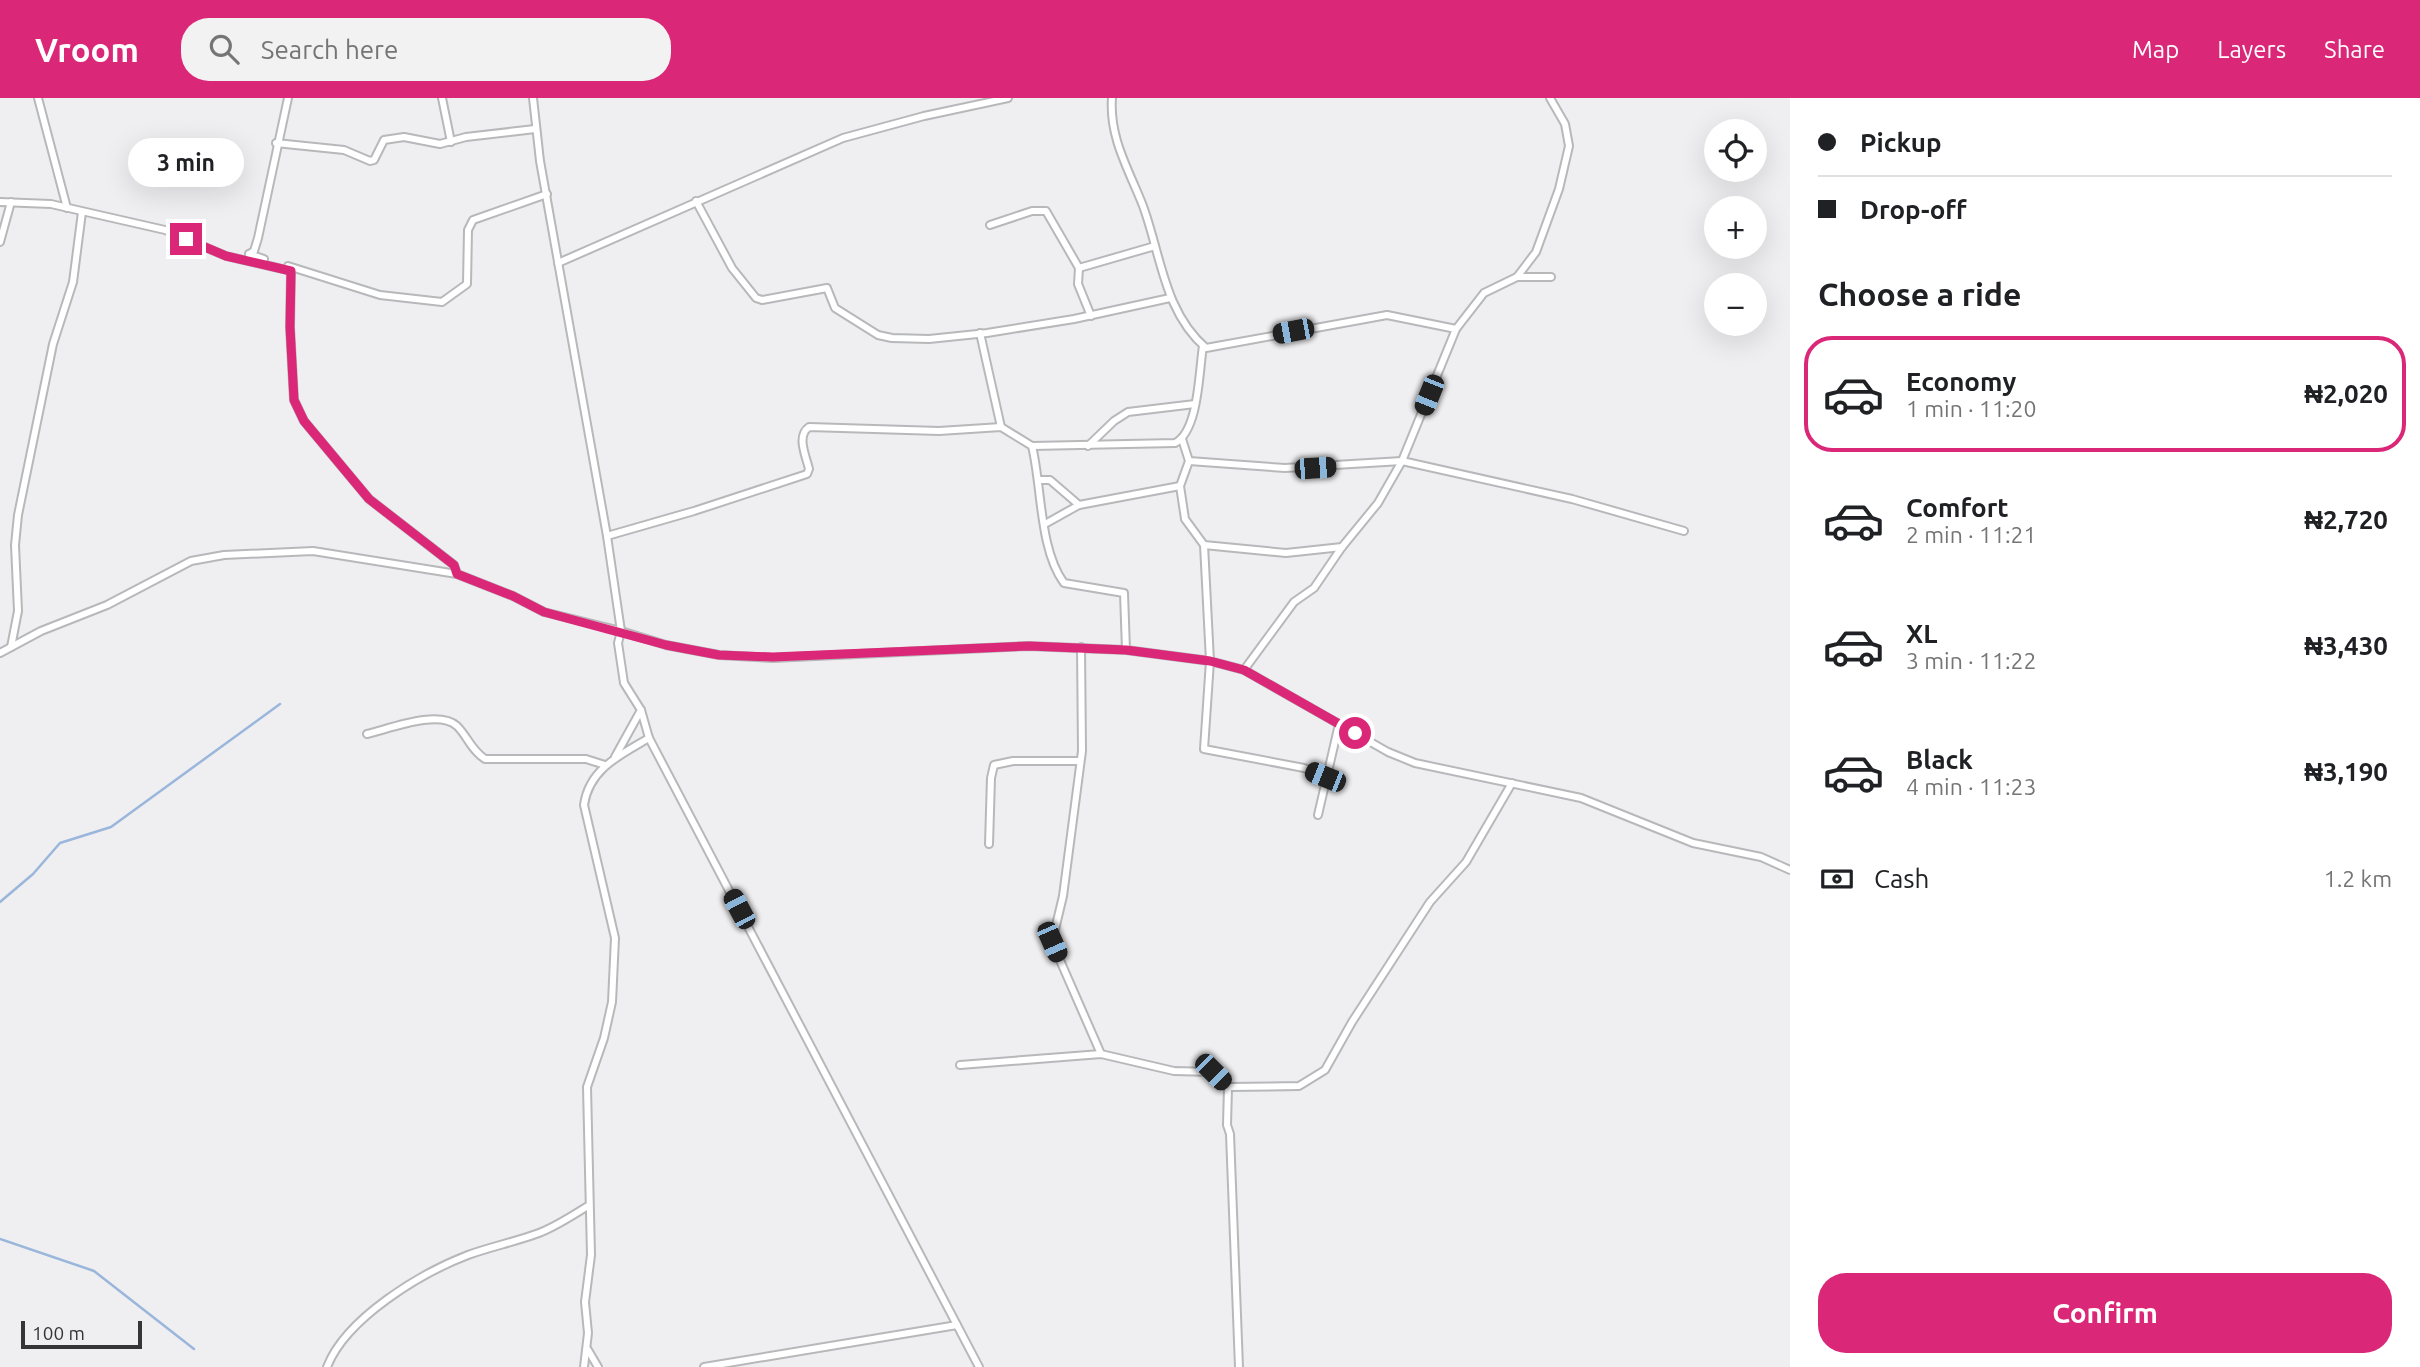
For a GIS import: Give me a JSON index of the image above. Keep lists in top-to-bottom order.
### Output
{
  "scale_bar": "100 m",
  "page": {
    "header": "Vroom",
    "search": "Search here",
    "nav": ["Map", "Layers", "Share"],
    "banner": ["Pickup", "Drop-off"],
    "map_buttons": ["+", "−"],
    "bubble": "3 min",
    "heading": "Choose a ride",
    "list": [
      {
        "name": "Economy",
        "note": "1 min · 11:20",
        "value": "₦2,020"
      },
      {
        "name": "Comfort",
        "note": "2 min · 11:21",
        "value": "₦2,720"
      },
      {
        "name": "XL",
        "note": "3 min · 11:22",
        "value": "₦3,430"
      },
      {
        "name": "Black",
        "note": "4 min · 11:23",
        "value": "₦3,190"
      }
    ],
    "pay": ["Cash", "1.2 km"],
    "buttons": "Confirm",
    "scale": "100 m"
  }
}
